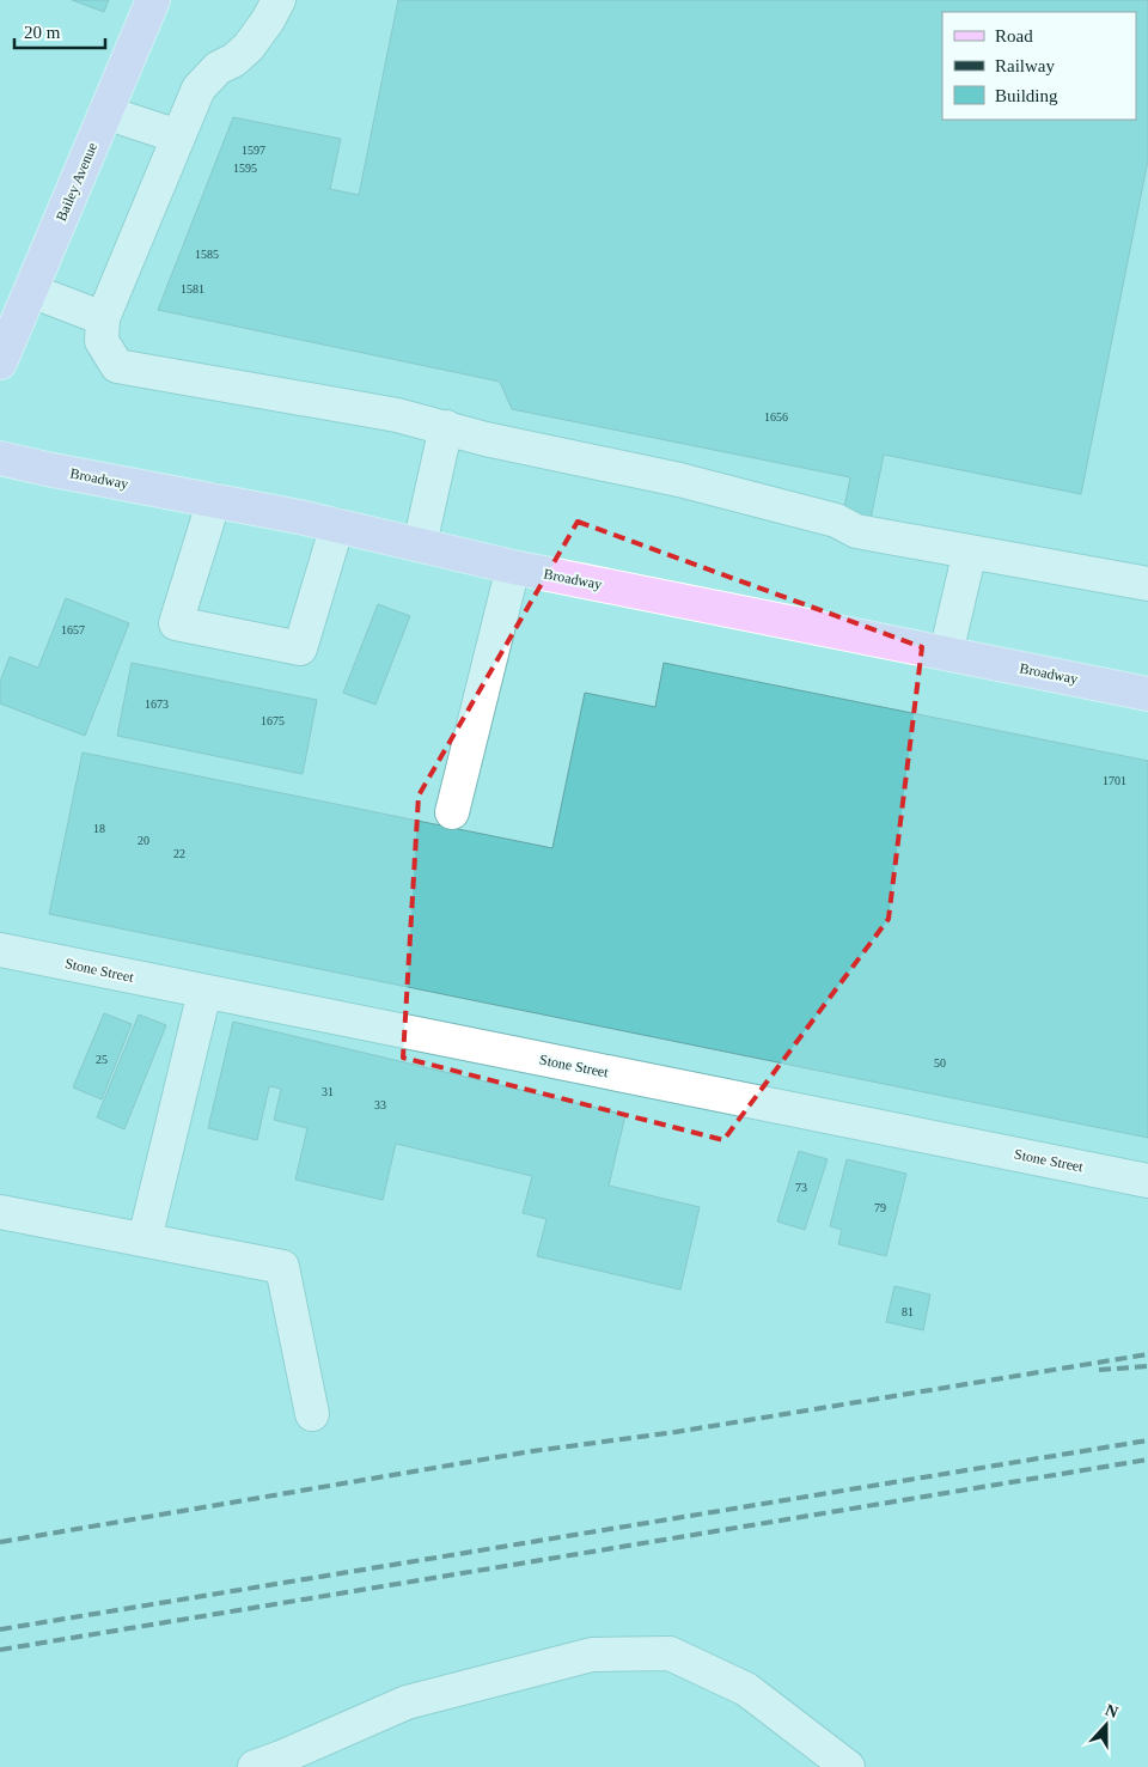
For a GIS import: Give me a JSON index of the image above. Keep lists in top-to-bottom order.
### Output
{
  "streets": {
    "main road": ["Bailey Avenue", "Broadway"],
    "street": ["Stone Street"]
  },
  "house_numbers": [
    "1597",
    "1595",
    "1585",
    "1581",
    "1656",
    "1657",
    "1673",
    "1675",
    "1701",
    "18",
    "20",
    "22",
    "25",
    "50",
    "31",
    "33",
    "73",
    "79",
    "81"
  ],
  "legend": ["Road", "Railway", "Building"],
  "scale_bar": "20 m",
  "north": "top"
}
